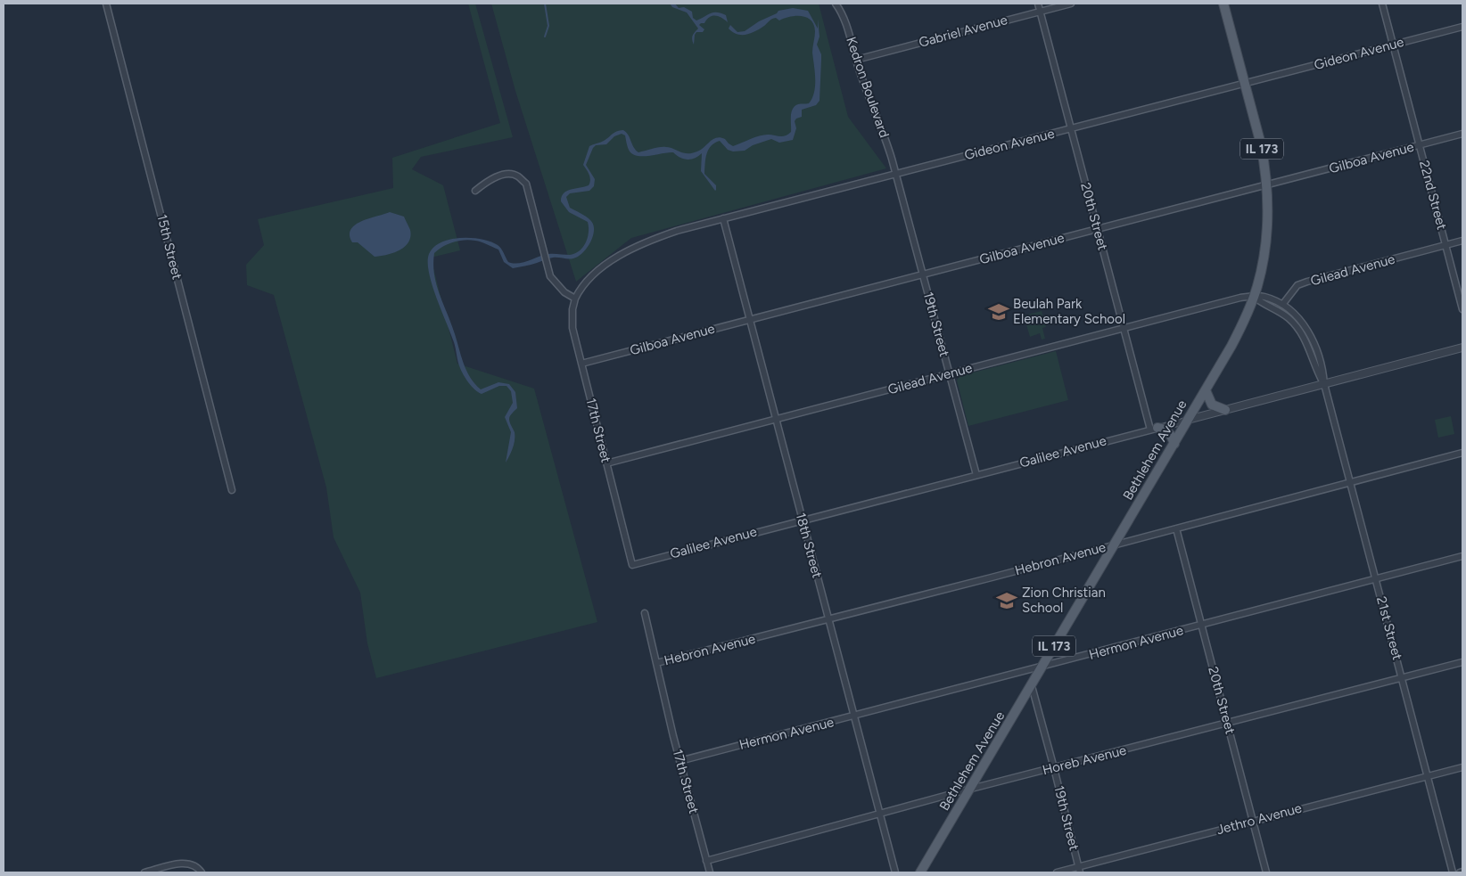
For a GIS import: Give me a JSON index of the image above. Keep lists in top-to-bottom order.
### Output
{
  "streets": {
    "main road": ["IL 173", "Bethlehem Avenue"],
    "street": [
      "Gabriel Avenue",
      "Gideon Avenue",
      "Kedron Boulevard",
      "Gilboa Avenue",
      "22nd Street",
      "20th Street",
      "15th Street",
      "Gilead Avenue",
      "19th Street",
      "17th Street",
      "Galilee Avenue",
      "18th Street",
      "Hebron Avenue",
      "21st Street",
      "Hermon Avenue",
      "Horeb Avenue",
      "Jethro Avenue"
    ]
  },
  "crossings": [
    ["Gabriel Avenue", "Kedron Boulevard"],
    ["Gabriel Avenue", "20th Street"],
    ["Gideon Avenue", "Kedron Boulevard"],
    ["Gideon Avenue", "22nd Street"],
    ["Gideon Avenue", "20th Street"],
    ["Gideon Avenue", "19th Street"],
    ["Gideon Avenue", "17th Street"],
    ["Gideon Avenue", "Bethlehem Avenue"],
    ["Gideon Avenue", "18th Street"],
    ["Kedron Boulevard", "19th Street"],
    ["Gilboa Avenue", "22nd Street"],
    ["Gilboa Avenue", "20th Street"],
    ["Gilboa Avenue", "19th Street"],
    ["Gilboa Avenue", "17th Street"],
    ["Gilboa Avenue", "Bethlehem Avenue"],
    ["Gilboa Avenue", "18th Street"],
    ["22nd Street", "Gilead Avenue"],
    ["20th Street", "Gilead Avenue"],
    ["20th Street", "Galilee Avenue"],
    ["20th Street", "Hebron Avenue"],
    ["20th Street", "Hermon Avenue"],
    ["20th Street", "Horeb Avenue"],
    ["20th Street", "Jethro Avenue"],
    ["Gilead Avenue", "19th Street"],
    ["Gilead Avenue", "17th Street"],
    ["Gilead Avenue", "Bethlehem Avenue"],
    ["Gilead Avenue", "18th Street"],
    ["Gilead Avenue", "21st Street"],
    ["19th Street", "Bethlehem Avenue"],
    ["19th Street", "Galilee Avenue"],
    ["19th Street", "Horeb Avenue"],
    ["19th Street", "Jethro Avenue"],
    ["17th Street", "Galilee Avenue"],
    ["17th Street", "Hebron Avenue"],
    ["17th Street", "Hermon Avenue"],
    ["17th Street", "Horeb Avenue"],
    ["Bethlehem Avenue", "Galilee Avenue"],
    ["Bethlehem Avenue", "Hebron Avenue"],
    ["Bethlehem Avenue", "21st Street"],
    ["Bethlehem Avenue", "Hermon Avenue"],
    ["Bethlehem Avenue", "Horeb Avenue"],
    ["Galilee Avenue", "18th Street"],
    ["Galilee Avenue", "21st Street"],
    ["18th Street", "Hebron Avenue"],
    ["18th Street", "Hermon Avenue"],
    ["18th Street", "Horeb Avenue"],
    ["Hebron Avenue", "21st Street"],
    ["21st Street", "Hermon Avenue"],
    ["21st Street", "Horeb Avenue"],
    ["21st Street", "Jethro Avenue"]
  ],
  "places": {
    "school or university": ["Beulah Park Elementary School", "Zion Christian School"]
  }
}
